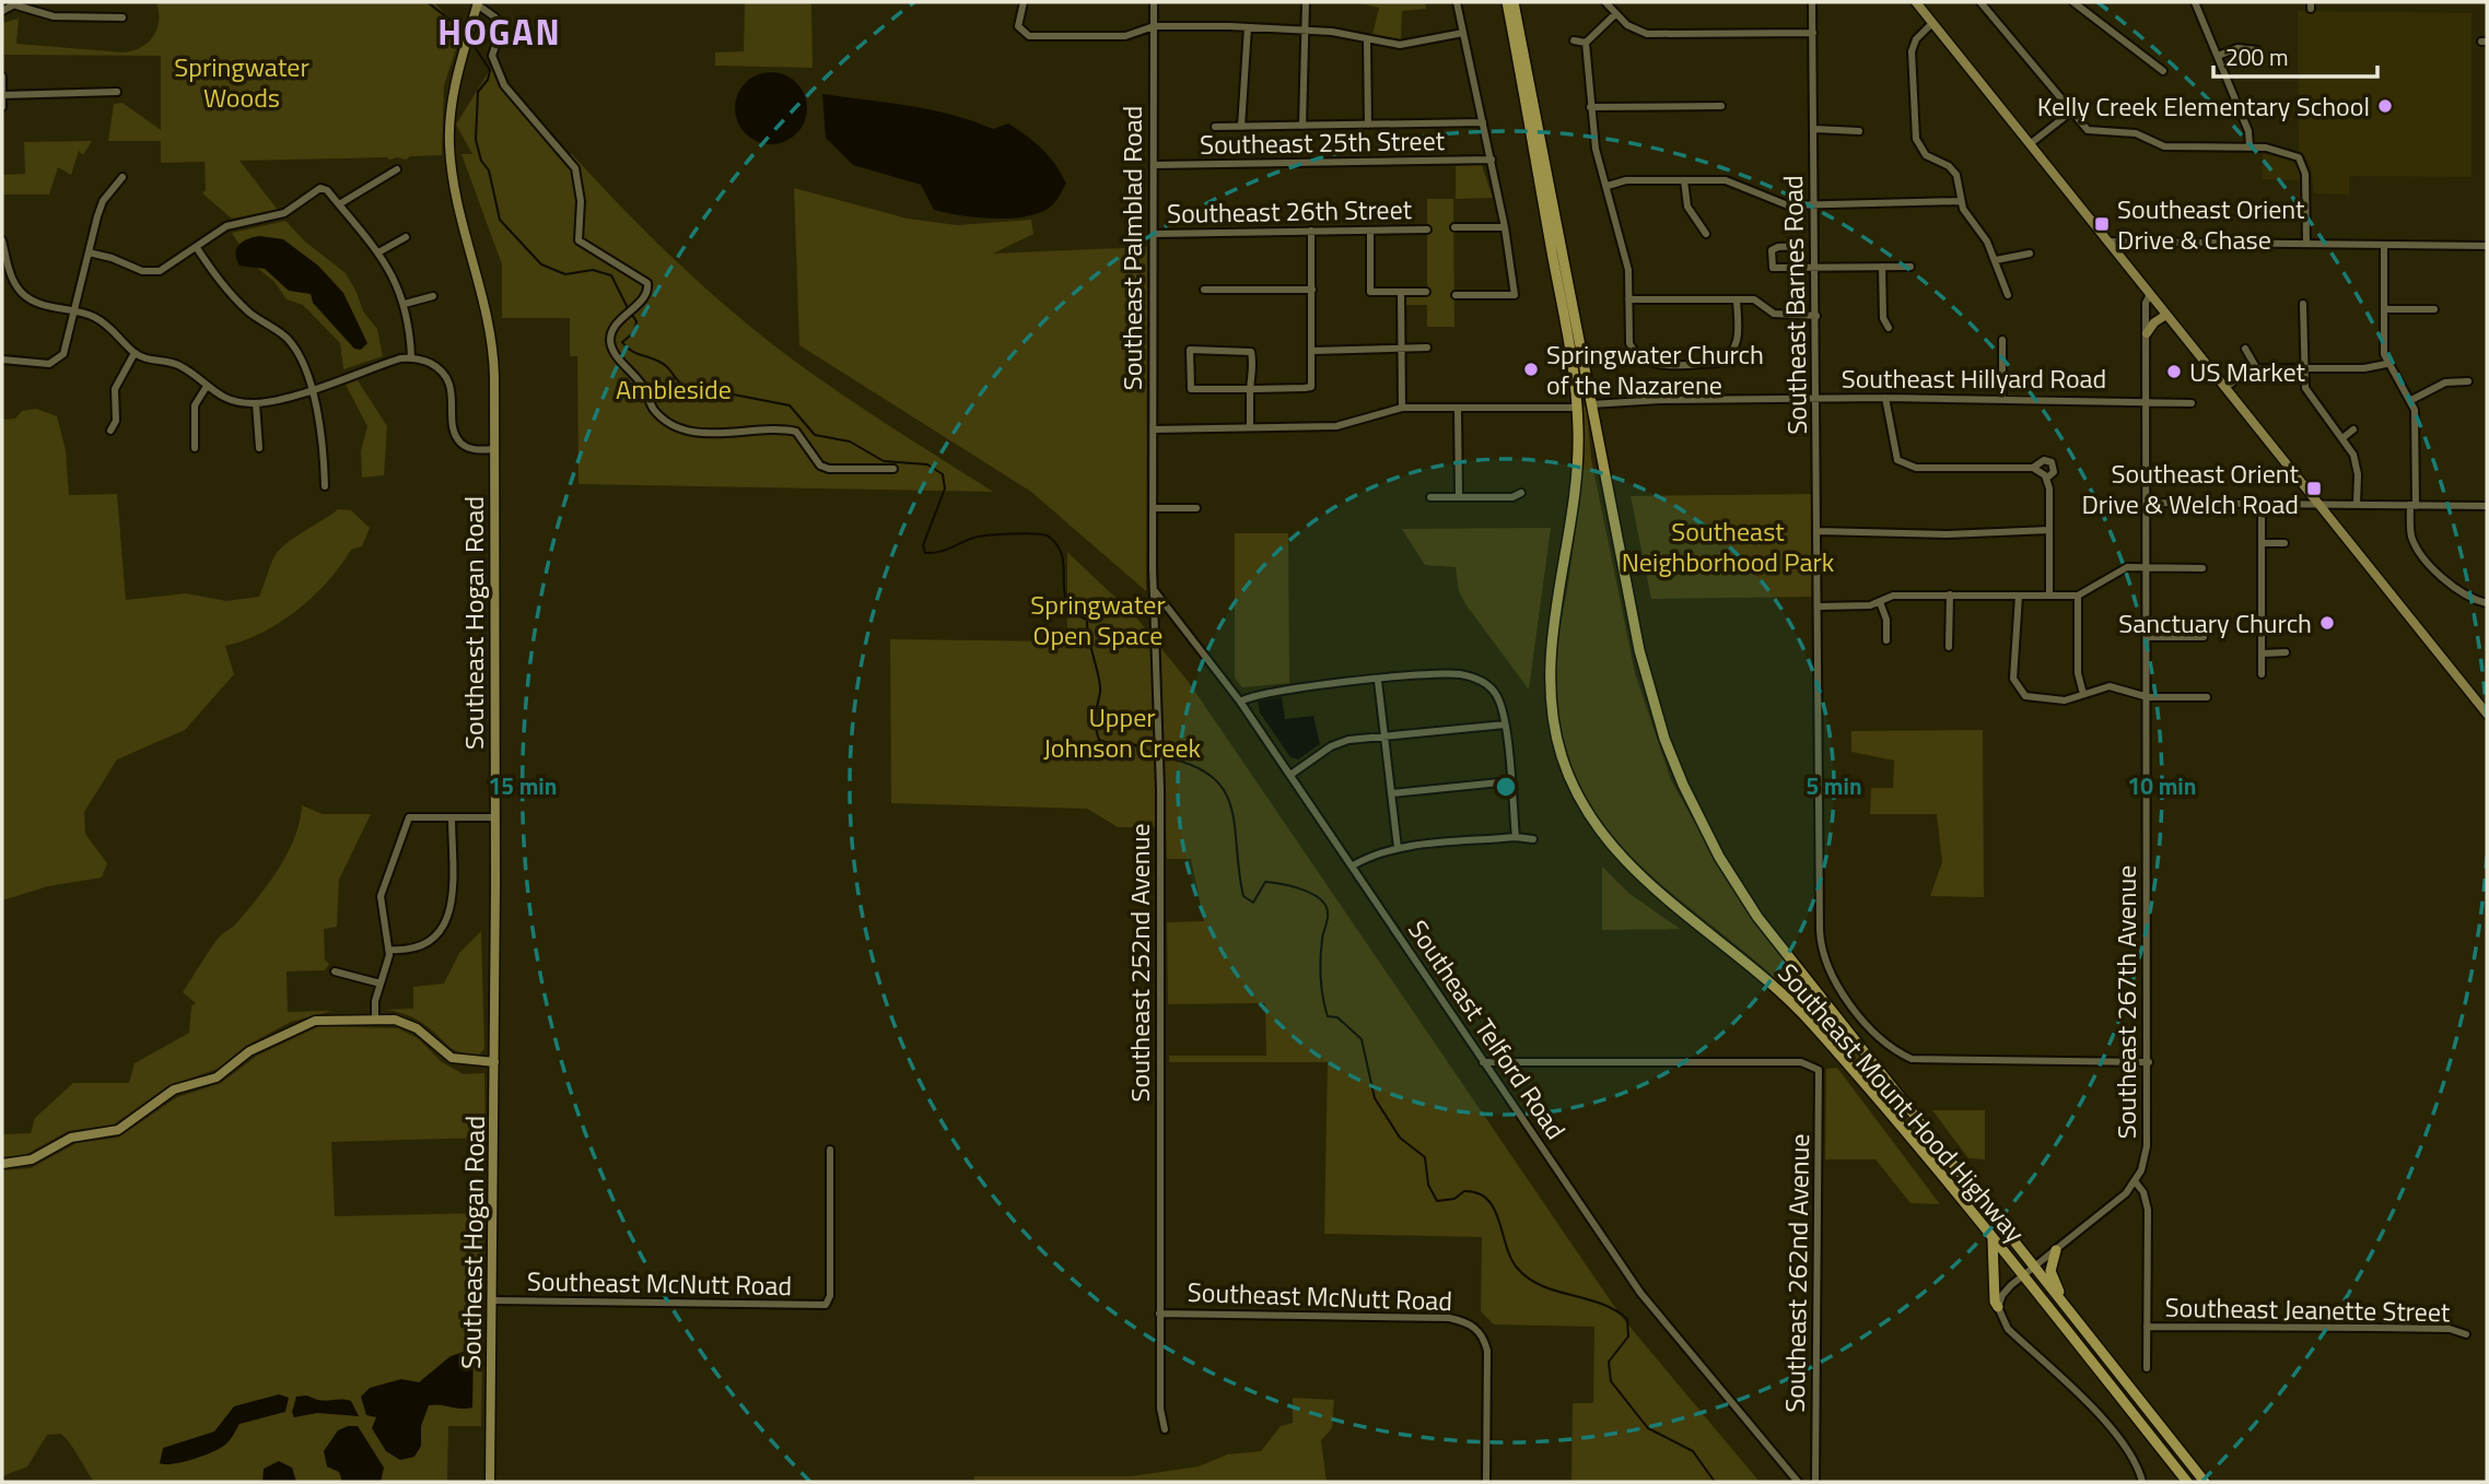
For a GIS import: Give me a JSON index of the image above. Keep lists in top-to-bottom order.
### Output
{
  "streets": {
    "highway": ["Southeast Mount Hood Highway"],
    "main road": ["Southeast Hogan Road"],
    "street": [
      "Southeast 25th Street",
      "Southeast 26th Street",
      "Southeast Palmblad Road",
      "Southeast Barnes Road",
      "Southeast Hillyard Road",
      "Southeast 252nd Avenue",
      "Southeast 267th Avenue",
      "Southeast Telford Road",
      "Southeast 262nd Avenue",
      "Southeast McNutt Road",
      "Southeast Jeanette Street"
    ]
  },
  "crossings": [
    ["Southeast 25th Street", "Southeast Palmblad Road"],
    ["Southeast 26th Street", "Southeast Palmblad Road"],
    ["Southeast Palmblad Road", "Southeast 252nd Avenue"],
    ["Southeast Barnes Road", "Southeast Hillyard Road"],
    ["Southeast Hillyard Road", "Southeast 267th Avenue"],
    ["Southeast Hillyard Road", "Southeast Mount Hood Highway"],
    ["Southeast Hogan Road", "Southeast McNutt Road"],
    ["Southeast 252nd Avenue", "Southeast Telford Road"],
    ["Southeast 252nd Avenue", "Southeast McNutt Road"],
    ["Southeast Telford Road", "Southeast 262nd Avenue"]
  ],
  "districts": ["HOGAN"],
  "parks": [
    "Springwater Woods",
    "Ambleside",
    "Southeast Neighborhood Park",
    "Springwater Open Space",
    "Upper Johnson Creek"
  ],
  "places": {
    "other": [
      "Kelly Creek Elementary School",
      "Springwater Church of the Nazarene",
      "US Market",
      "Sanctuary Church"
    ],
    "transit": ["Southeast Orient Drive & Chase", "Southeast Orient Drive & Welch Road"]
  },
  "scale_bar": "200 m",
  "rings": ["5 min", "10 min", "15 min"]
}
